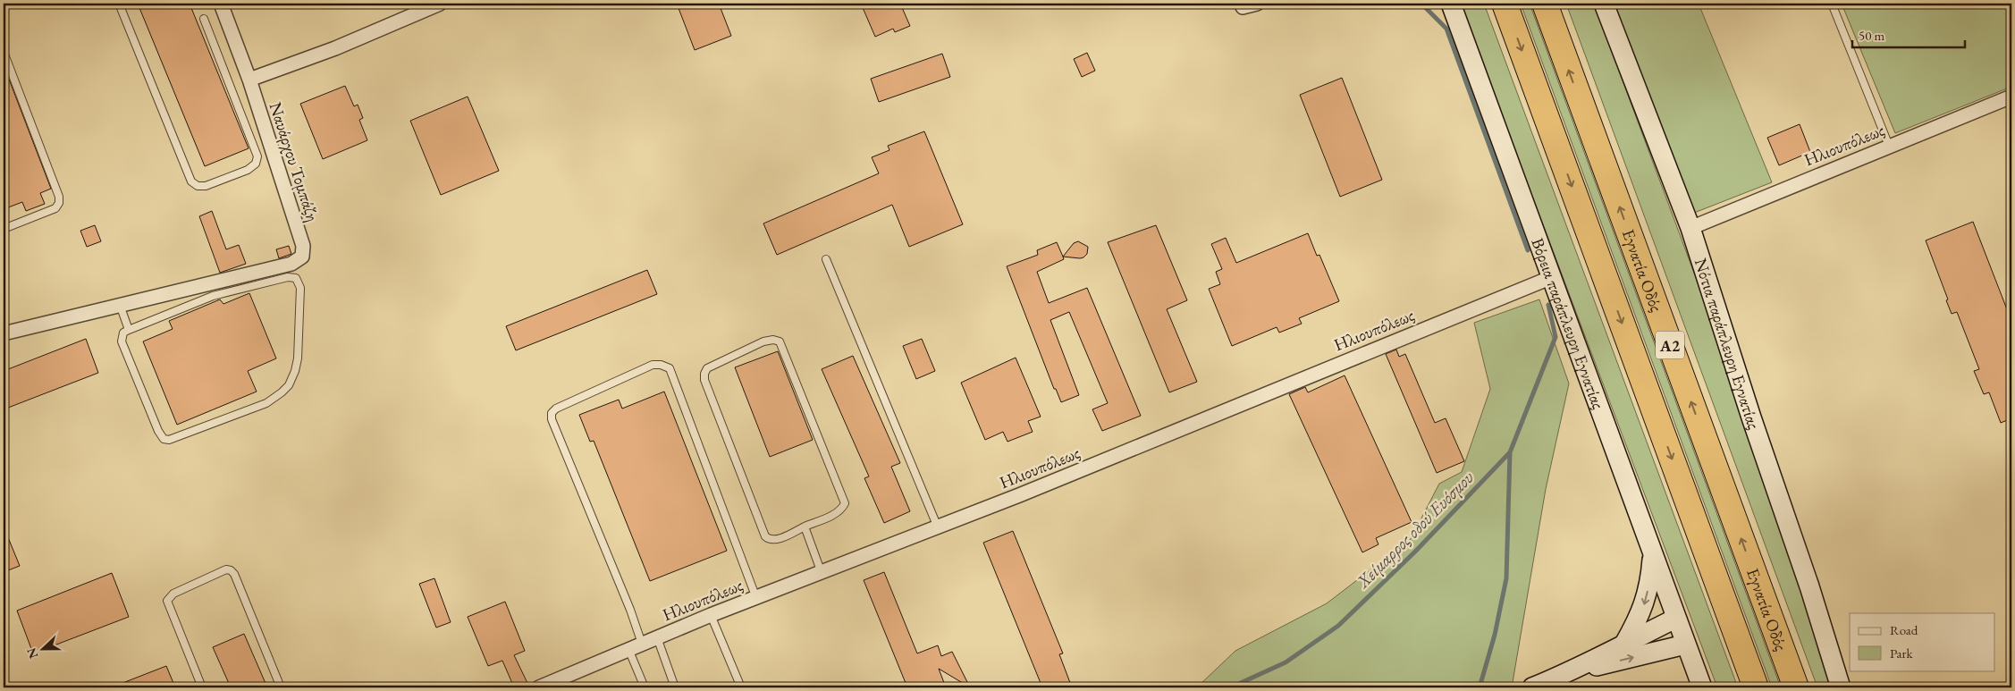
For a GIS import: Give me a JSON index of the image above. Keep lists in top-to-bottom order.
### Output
{
  "streets": {
    "highway": ["Εγνατία Οδός", "Α2"],
    "street": [
      "Ηλιουπόλεως",
      "Ναυάρχου Τομπάζη",
      "Βόρεια παράπλευρη Εγνατίας",
      "Νότια παράπλευρη Εγνατίας"
    ]
  },
  "crossings": [
    ["Ηλιουπόλεως", "Βόρεια παράπλευρη Εγνατίας"],
    ["Ηλιουπόλεως", "Νότια παράπλευρη Εγνατίας"]
  ],
  "water": ["Χείμαρρος οδού Ευόσμου"],
  "legend": ["Road", "Park"],
  "scale_bar": "50 m",
  "north": "left"
}
